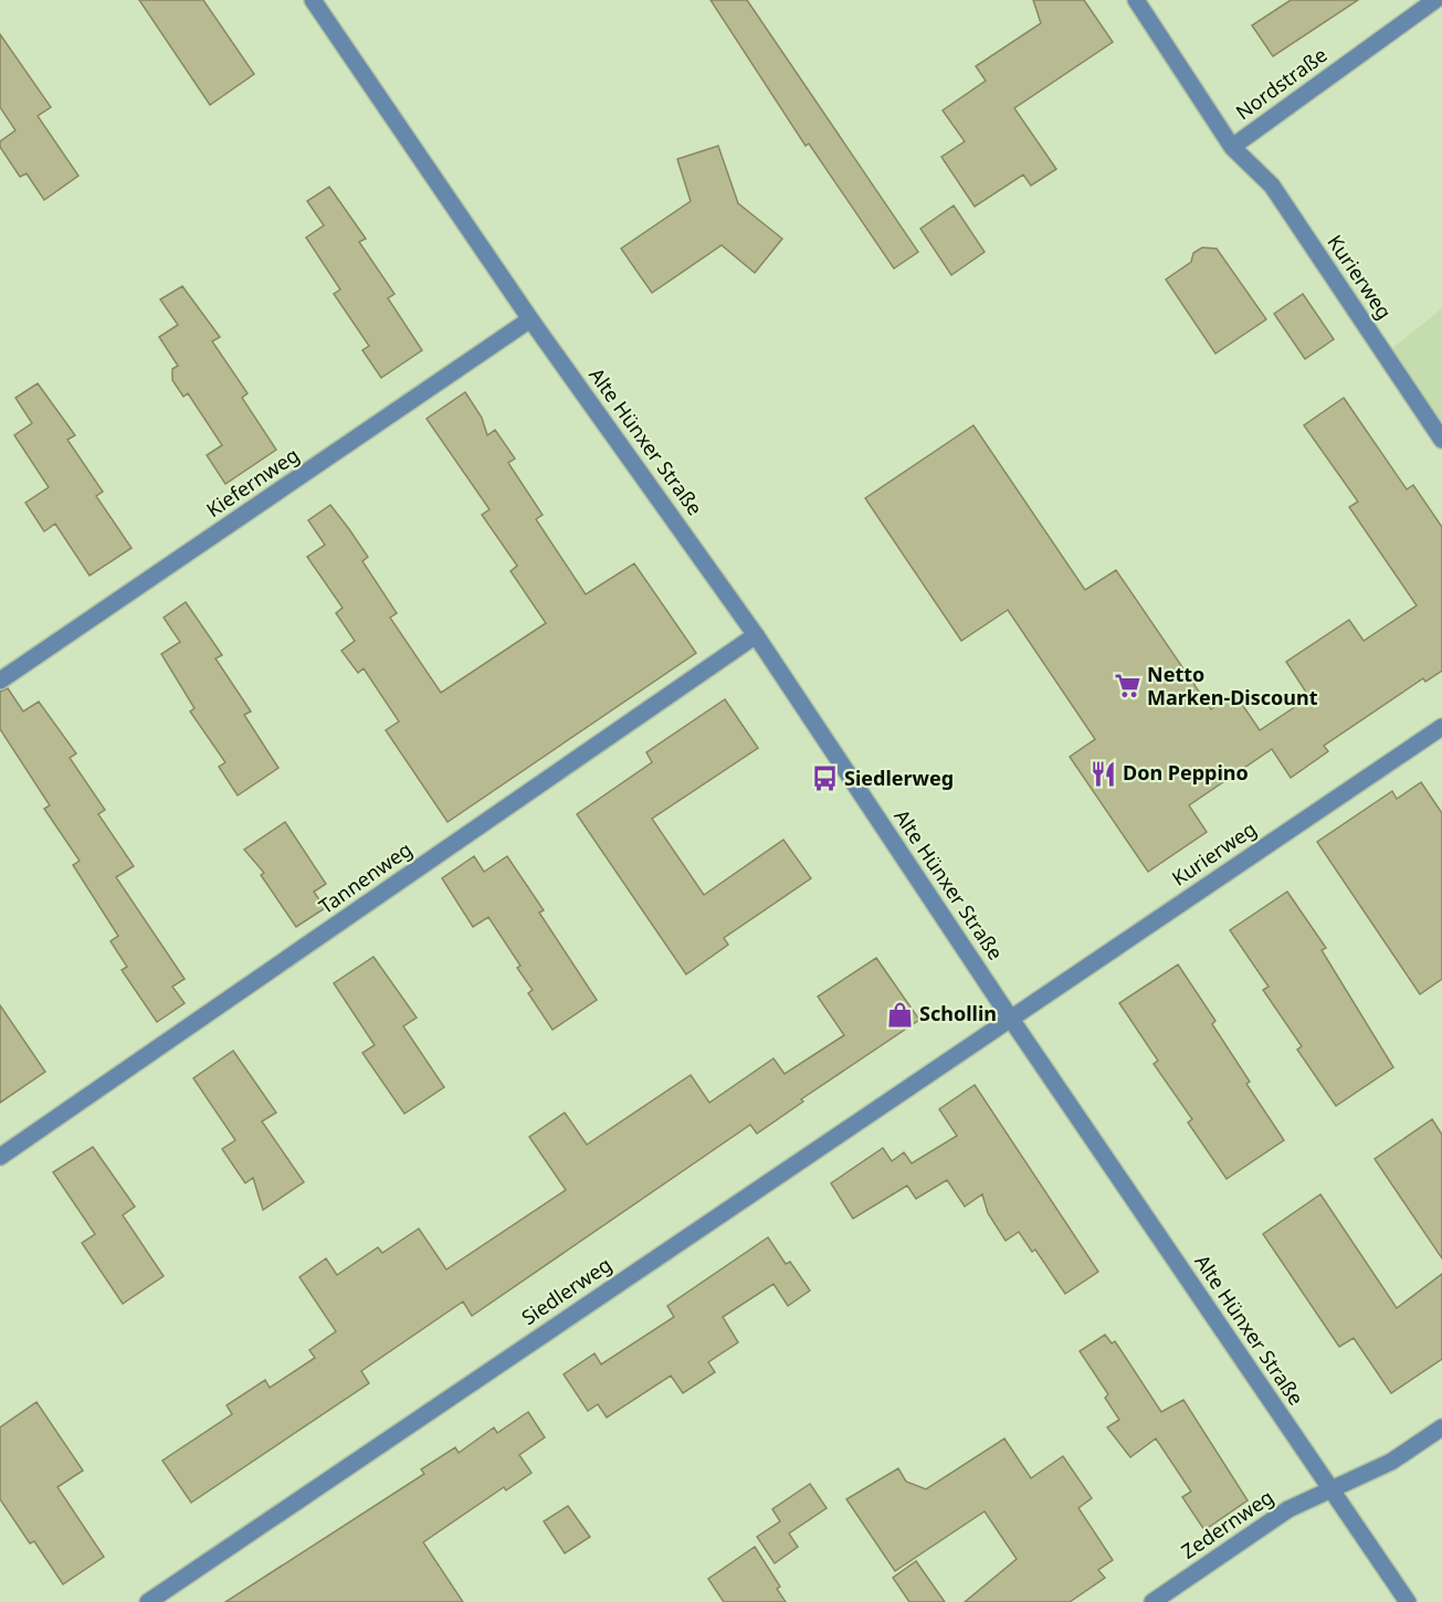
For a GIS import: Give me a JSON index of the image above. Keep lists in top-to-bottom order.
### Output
{
  "streets": {
    "street": [
      "Nordstraße",
      "Kurierweg",
      "Alte Hünxer Straße",
      "Kiefernweg",
      "Tannenweg",
      "Siedlerweg",
      "Zedernweg"
    ]
  },
  "crossings": [
    ["Nordstraße", "Kurierweg"],
    ["Kurierweg", "Alte Hünxer Straße"],
    ["Kurierweg", "Siedlerweg"],
    ["Alte Hünxer Straße", "Kiefernweg"],
    ["Alte Hünxer Straße", "Tannenweg"],
    ["Alte Hünxer Straße", "Siedlerweg"],
    ["Alte Hünxer Straße", "Zedernweg"]
  ],
  "places": {
    "supermarket": ["Netto Marken-Discount"],
    "restaurant": ["Don Peppino"],
    "bus stop": ["Siedlerweg"],
    "shop": ["Schollin"]
  }
}
